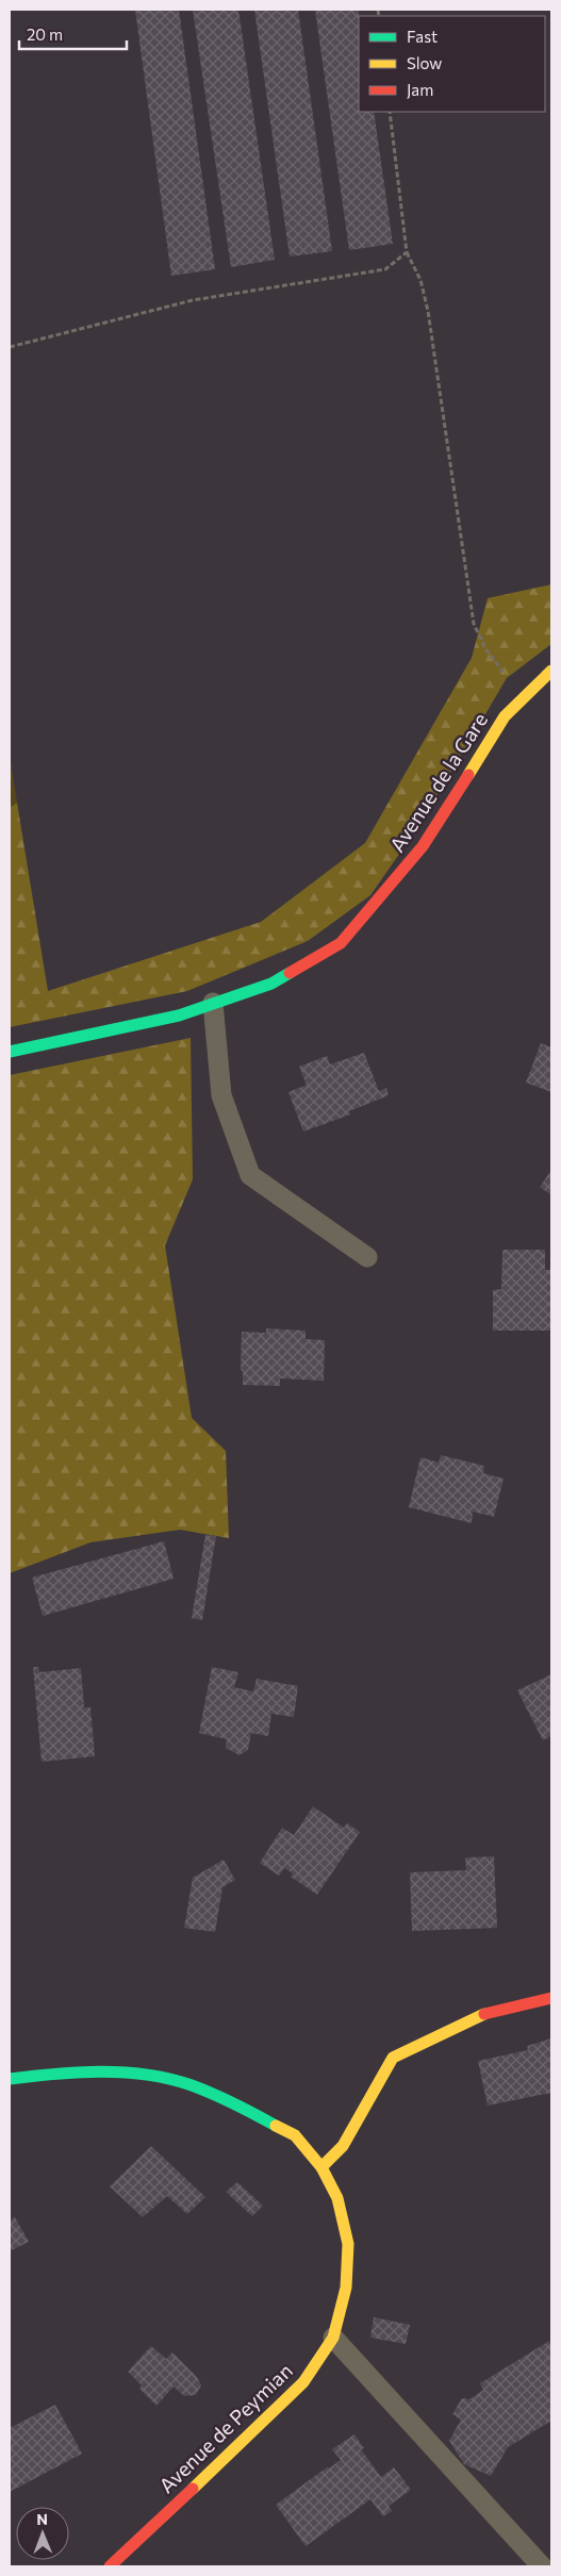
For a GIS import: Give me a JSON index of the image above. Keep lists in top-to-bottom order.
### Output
{
  "streets": {
    "street": ["Avenue de la Gare", "Avenue de Peymian"]
  },
  "legend": ["Fast", "Slow", "Jam"],
  "scale_bar": "20 m",
  "north": "top"
}
